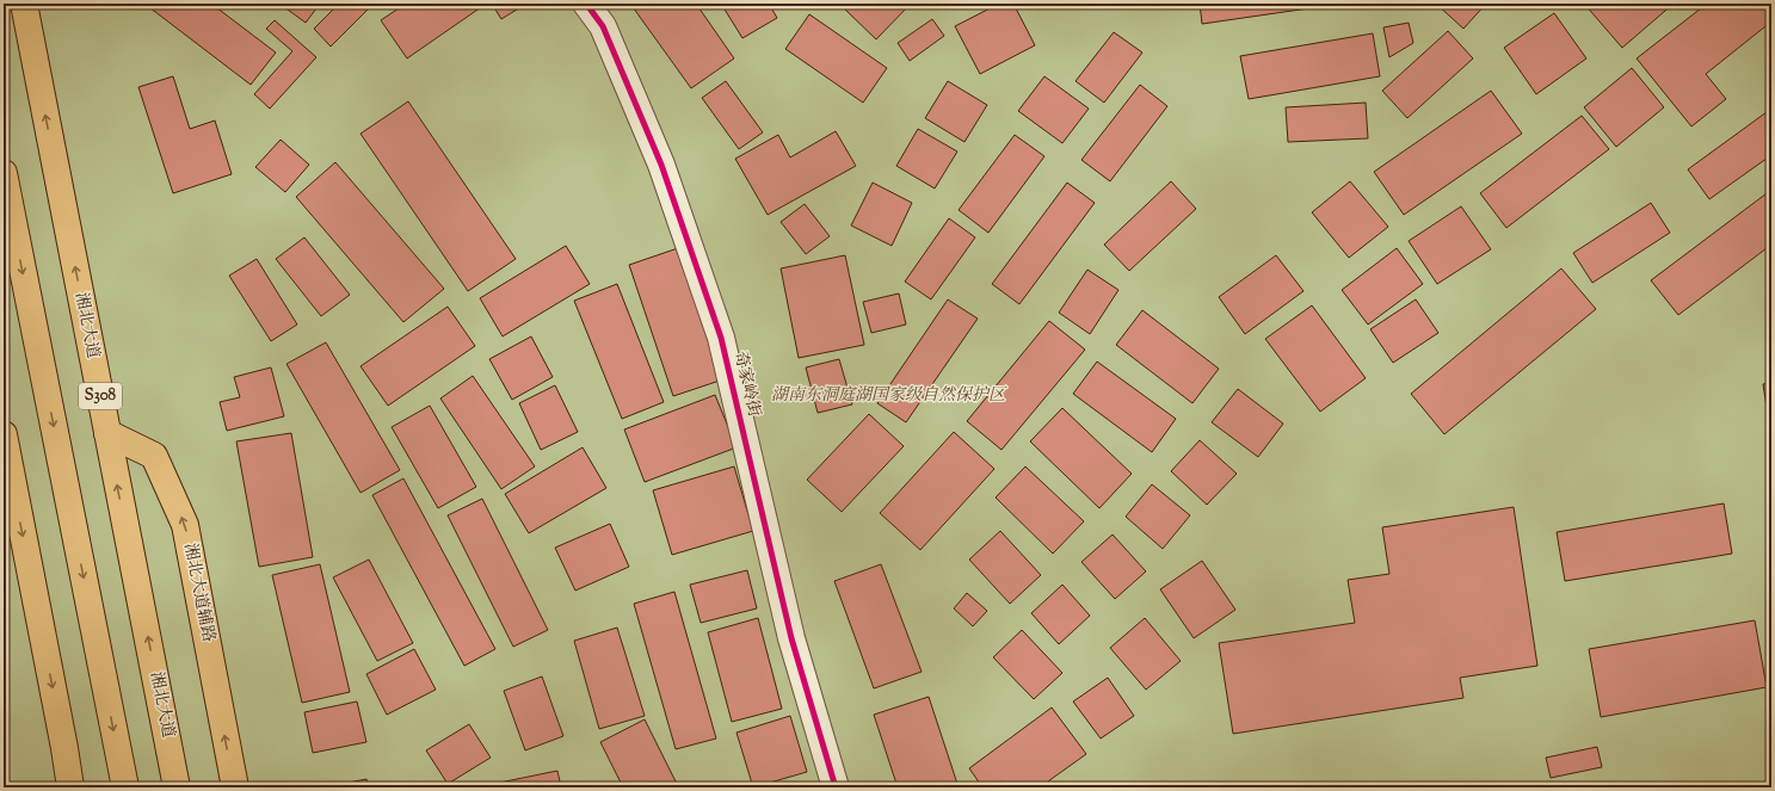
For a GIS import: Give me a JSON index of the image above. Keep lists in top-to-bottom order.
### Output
{
  "streets": {
    "main road": ["湘北大道", "S308", "湘北大道辅路"],
    "street": ["奇家岭街"]
  },
  "crossings": [
    ["湘北大道", "湘北大道辅路"]
  ],
  "parks": ["湖南东洞庭湖国家级自然保护区"]
}
